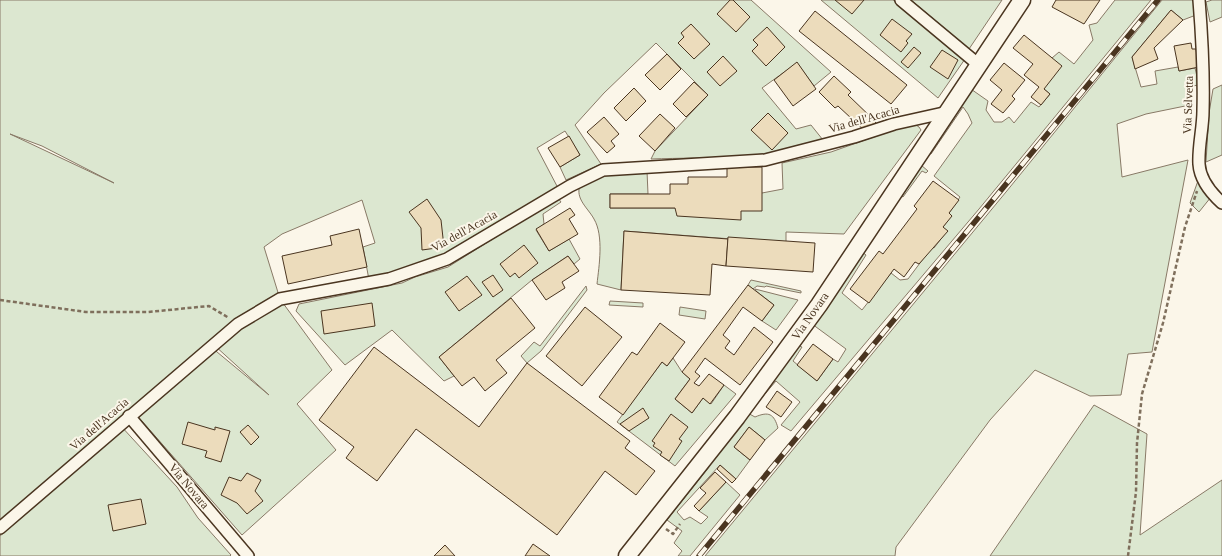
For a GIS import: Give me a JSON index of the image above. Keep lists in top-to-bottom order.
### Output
{
  "streets": {
    "main road": ["Via Novara"],
    "street": ["Via Selvetta", "Via dell'Acacia"]
  },
  "crossings": [
    ["Via dell'Acacia", "Via Novara"]
  ]
}
